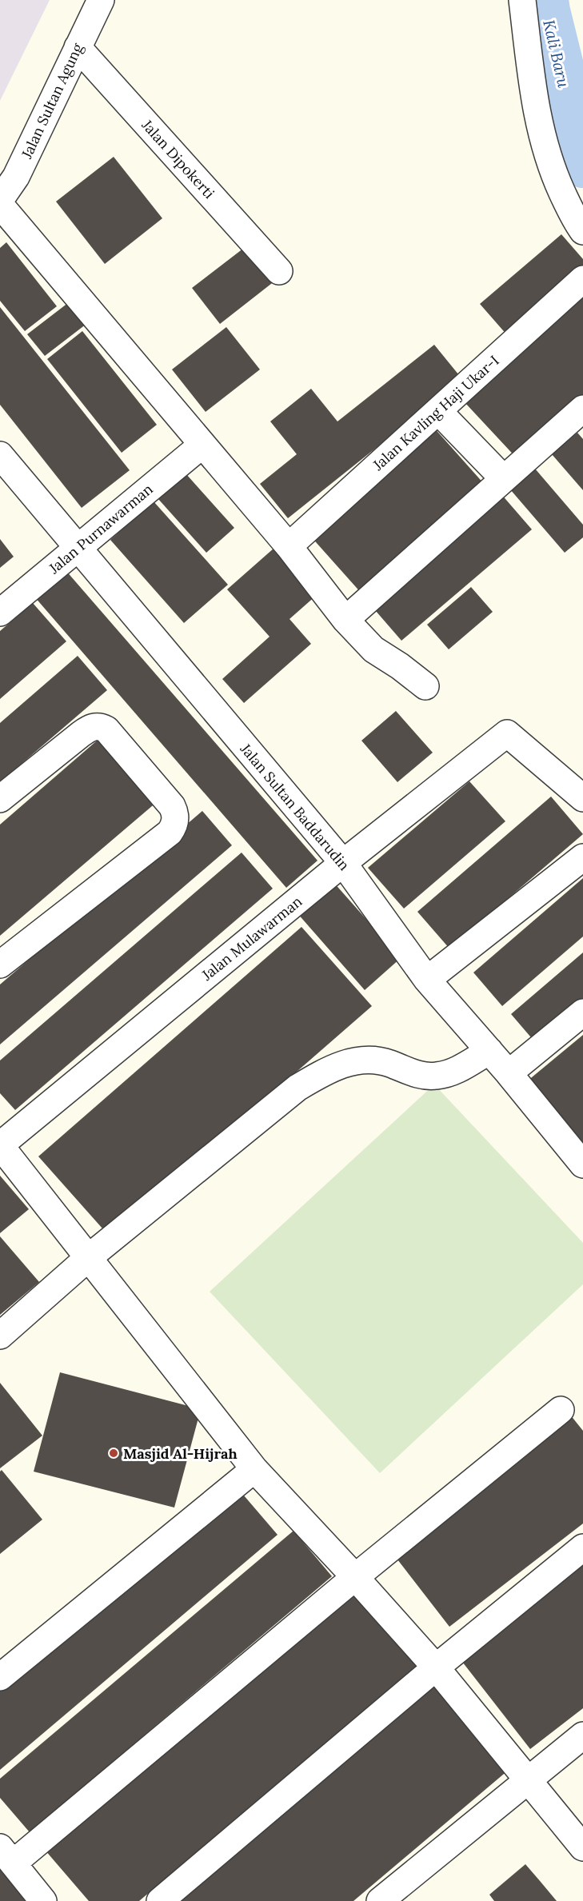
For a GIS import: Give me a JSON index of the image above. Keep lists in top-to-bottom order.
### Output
{
  "streets": {
    "street": [
      "Jalan Sultan Agung",
      "Jalan Dipokerti",
      "Jalan Kavling Haji Ukar-I",
      "Jalan Purnawarman",
      "Jalan Sultan Baddarudin",
      "Jalan Mulawarman"
    ]
  },
  "crossings": [
    ["Jalan Sultan Agung", "Jalan Dipokerti"],
    ["Jalan Purnawarman", "Jalan Sultan Baddarudin"],
    ["Jalan Sultan Baddarudin", "Jalan Mulawarman"]
  ],
  "water": ["Kali Baru"],
  "places": ["Masjid Al-Hijrah"]
}
